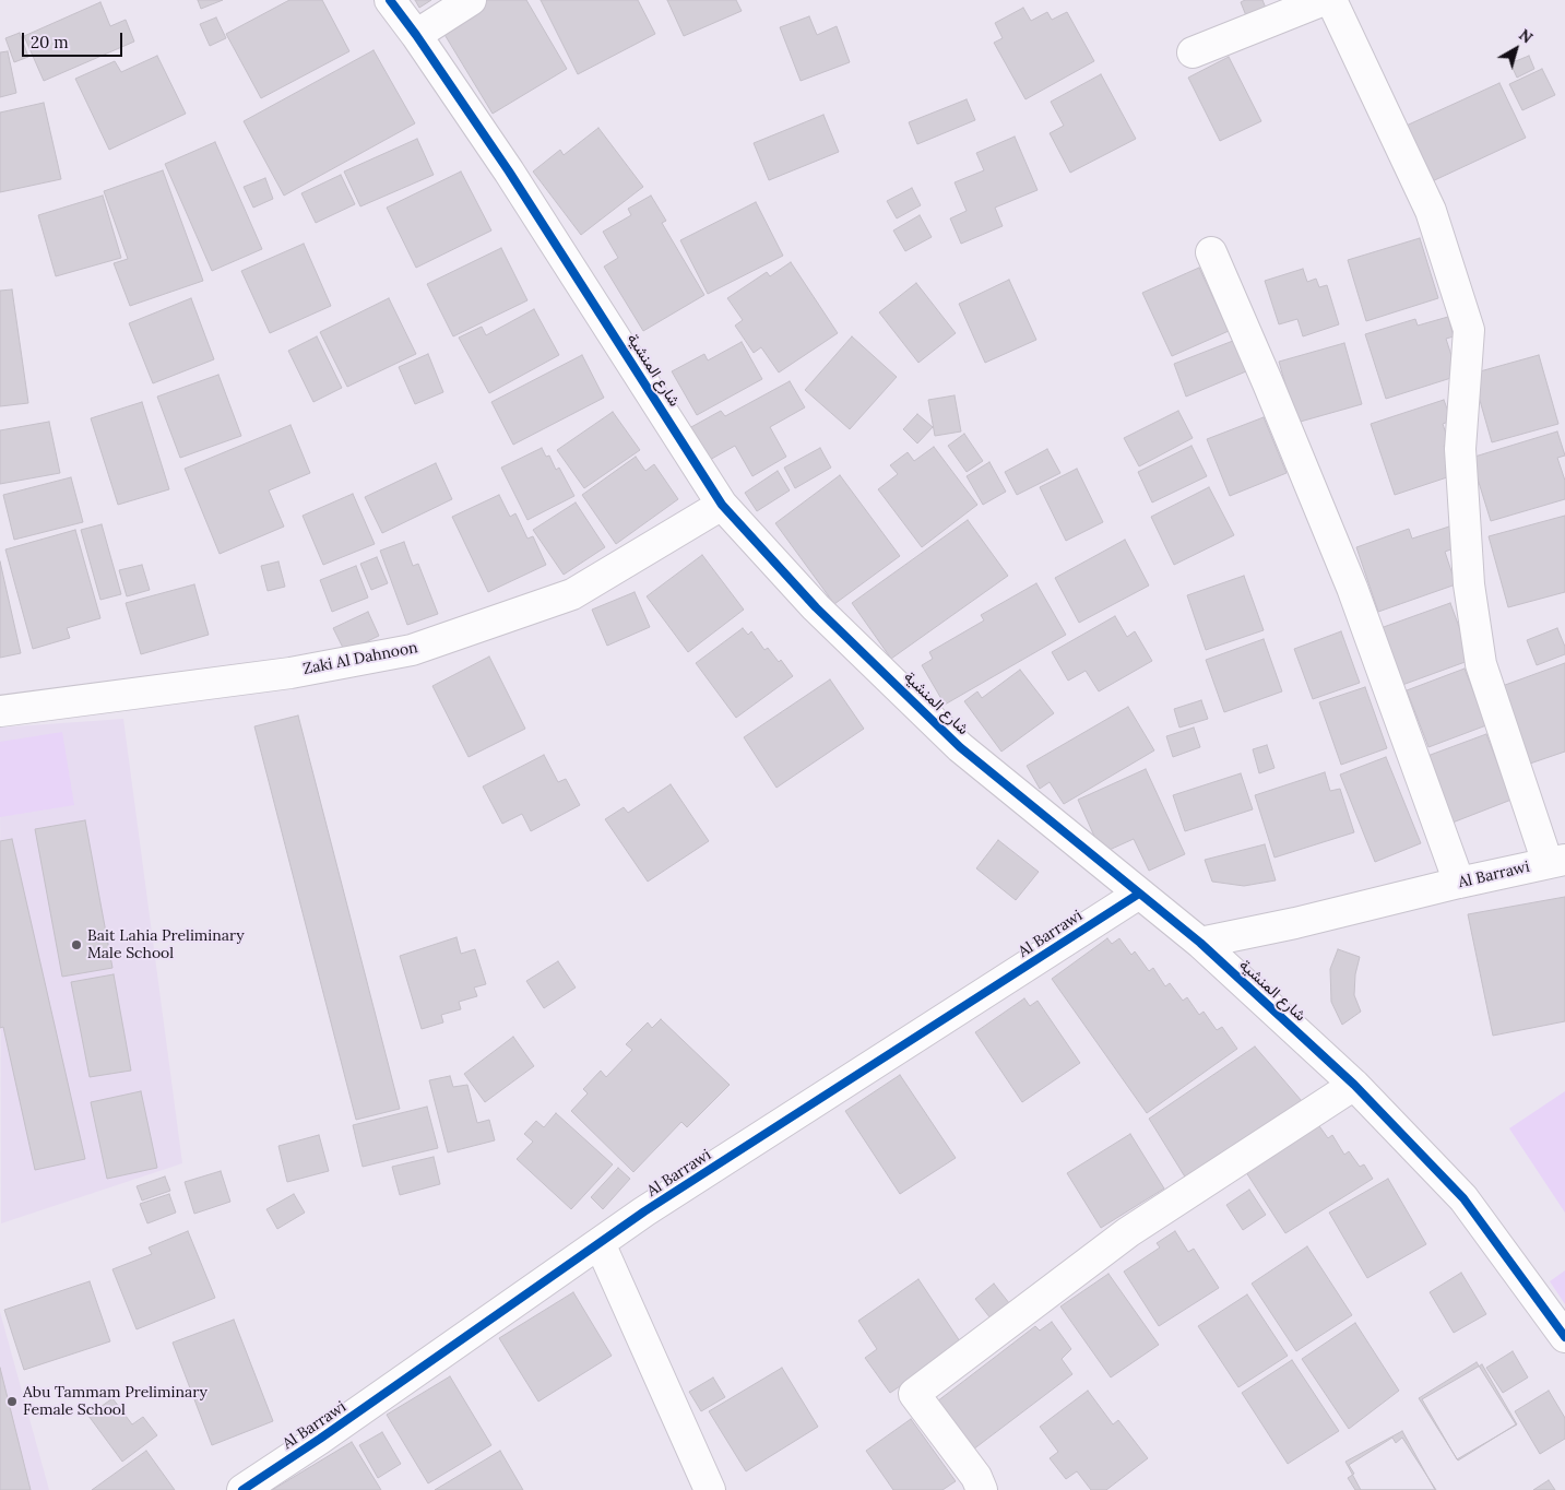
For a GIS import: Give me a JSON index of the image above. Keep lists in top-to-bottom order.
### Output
{
  "streets": {
    "street": ["شارع المنشية", "Zaki Al Dahnoon", "Al Barrawi"]
  },
  "crossings": [
    ["شارع المنشية", "Zaki Al Dahnoon"],
    ["شارع المنشية", "Al Barrawi"]
  ],
  "places": ["Bait Lahia Preliminary Male School", "Abu Tammam Preliminary Female School"],
  "scale_bar": "20 m",
  "north": "top right"
}
